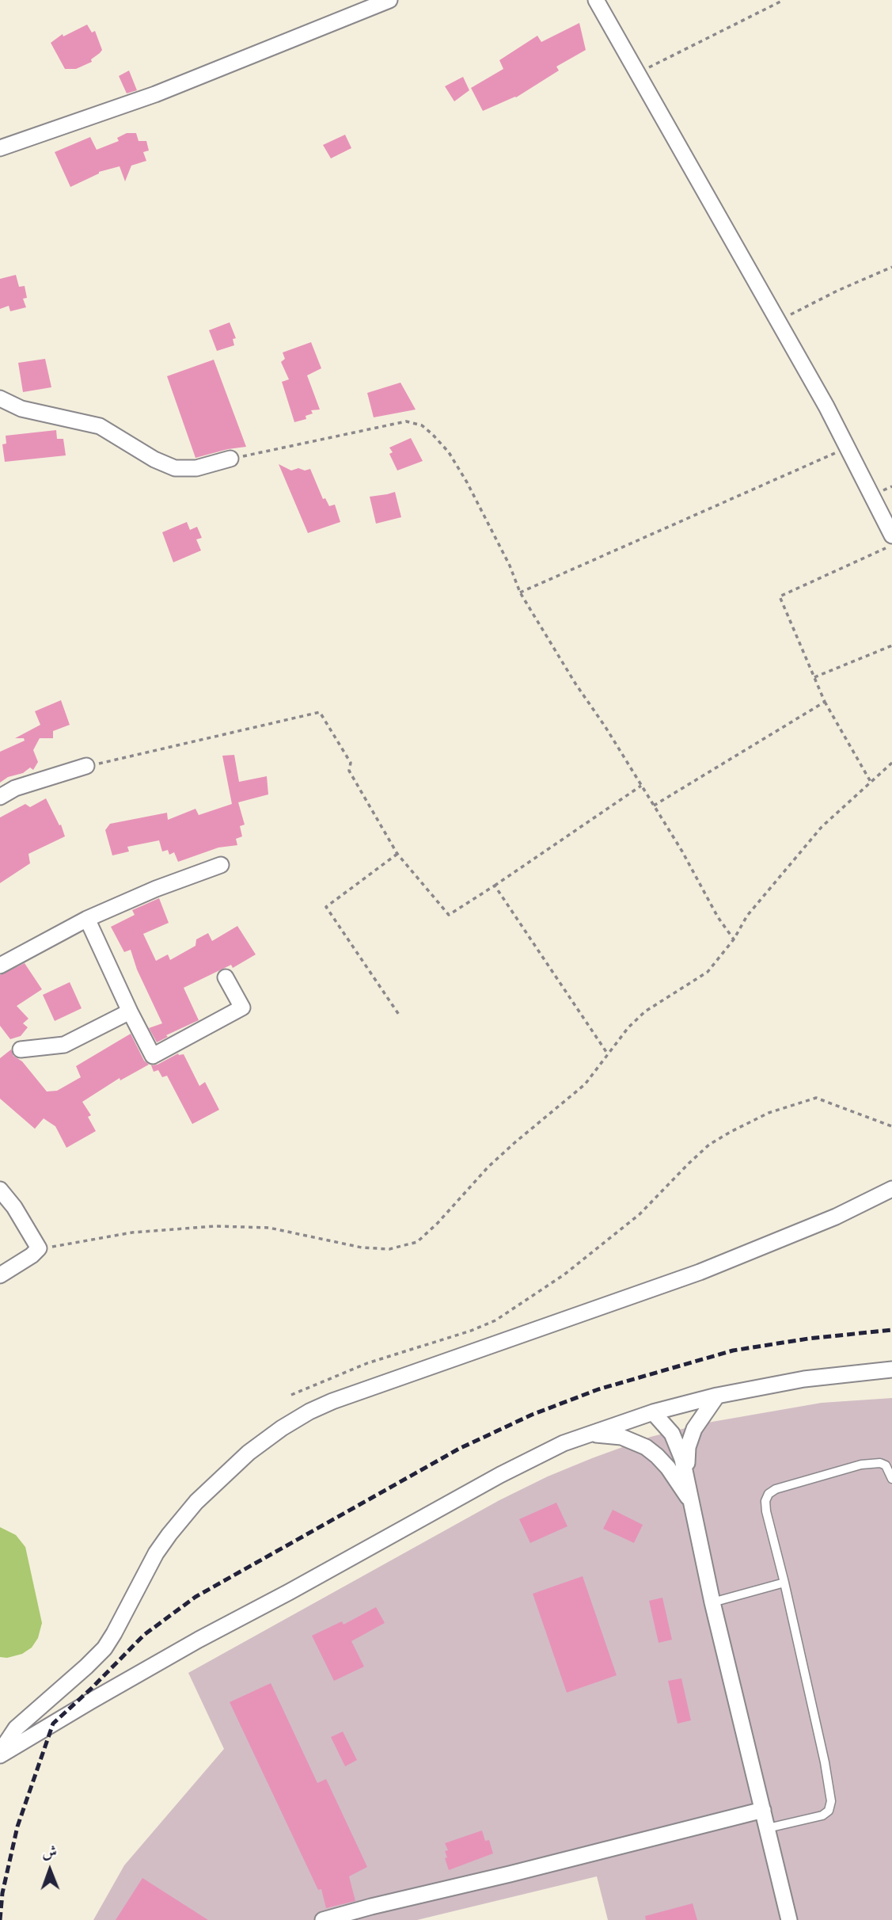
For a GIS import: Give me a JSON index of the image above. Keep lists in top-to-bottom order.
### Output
{
  "north": "top"
}
